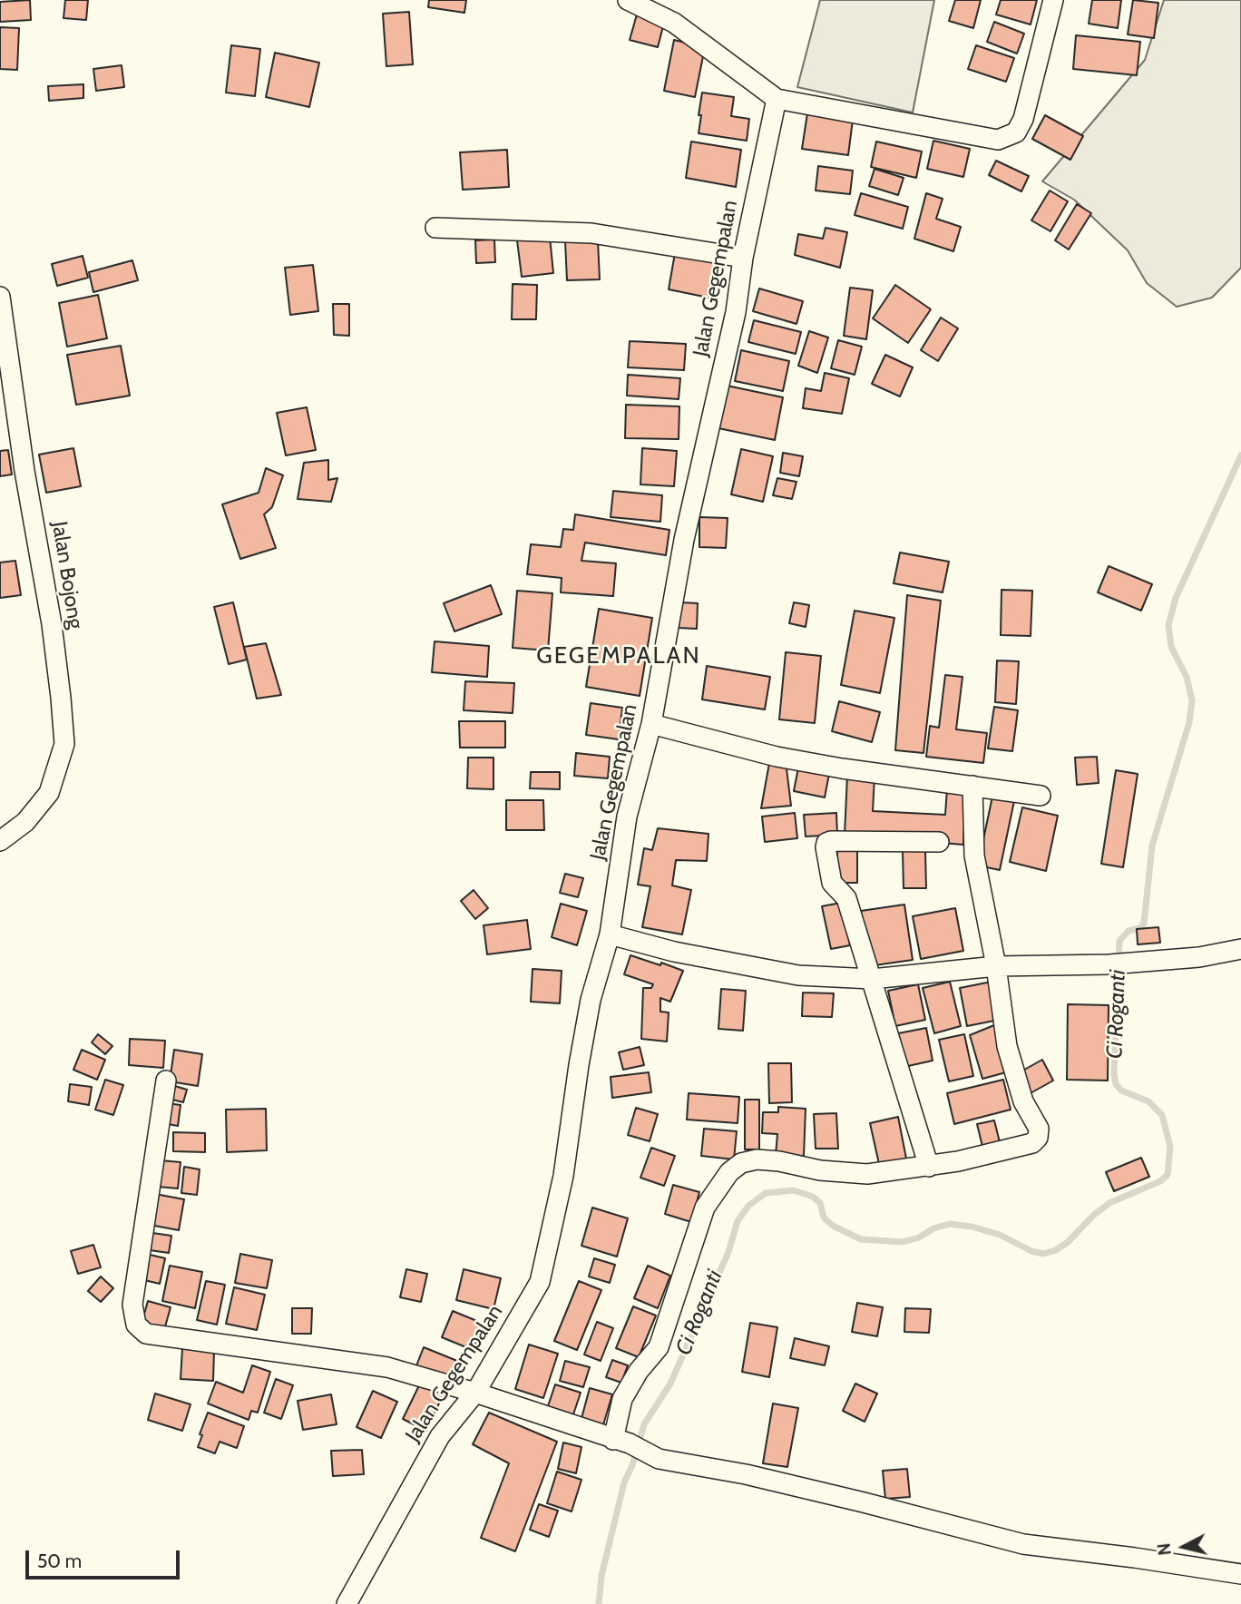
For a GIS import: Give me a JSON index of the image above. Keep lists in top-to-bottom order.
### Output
{
  "streets": {
    "street": ["Jalan Gegempalan", "Jalan Bojong"]
  },
  "districts": ["GEGEMPALAN"],
  "water": ["Ci Roganti"],
  "scale_bar": "50 m",
  "north": "left"
}
